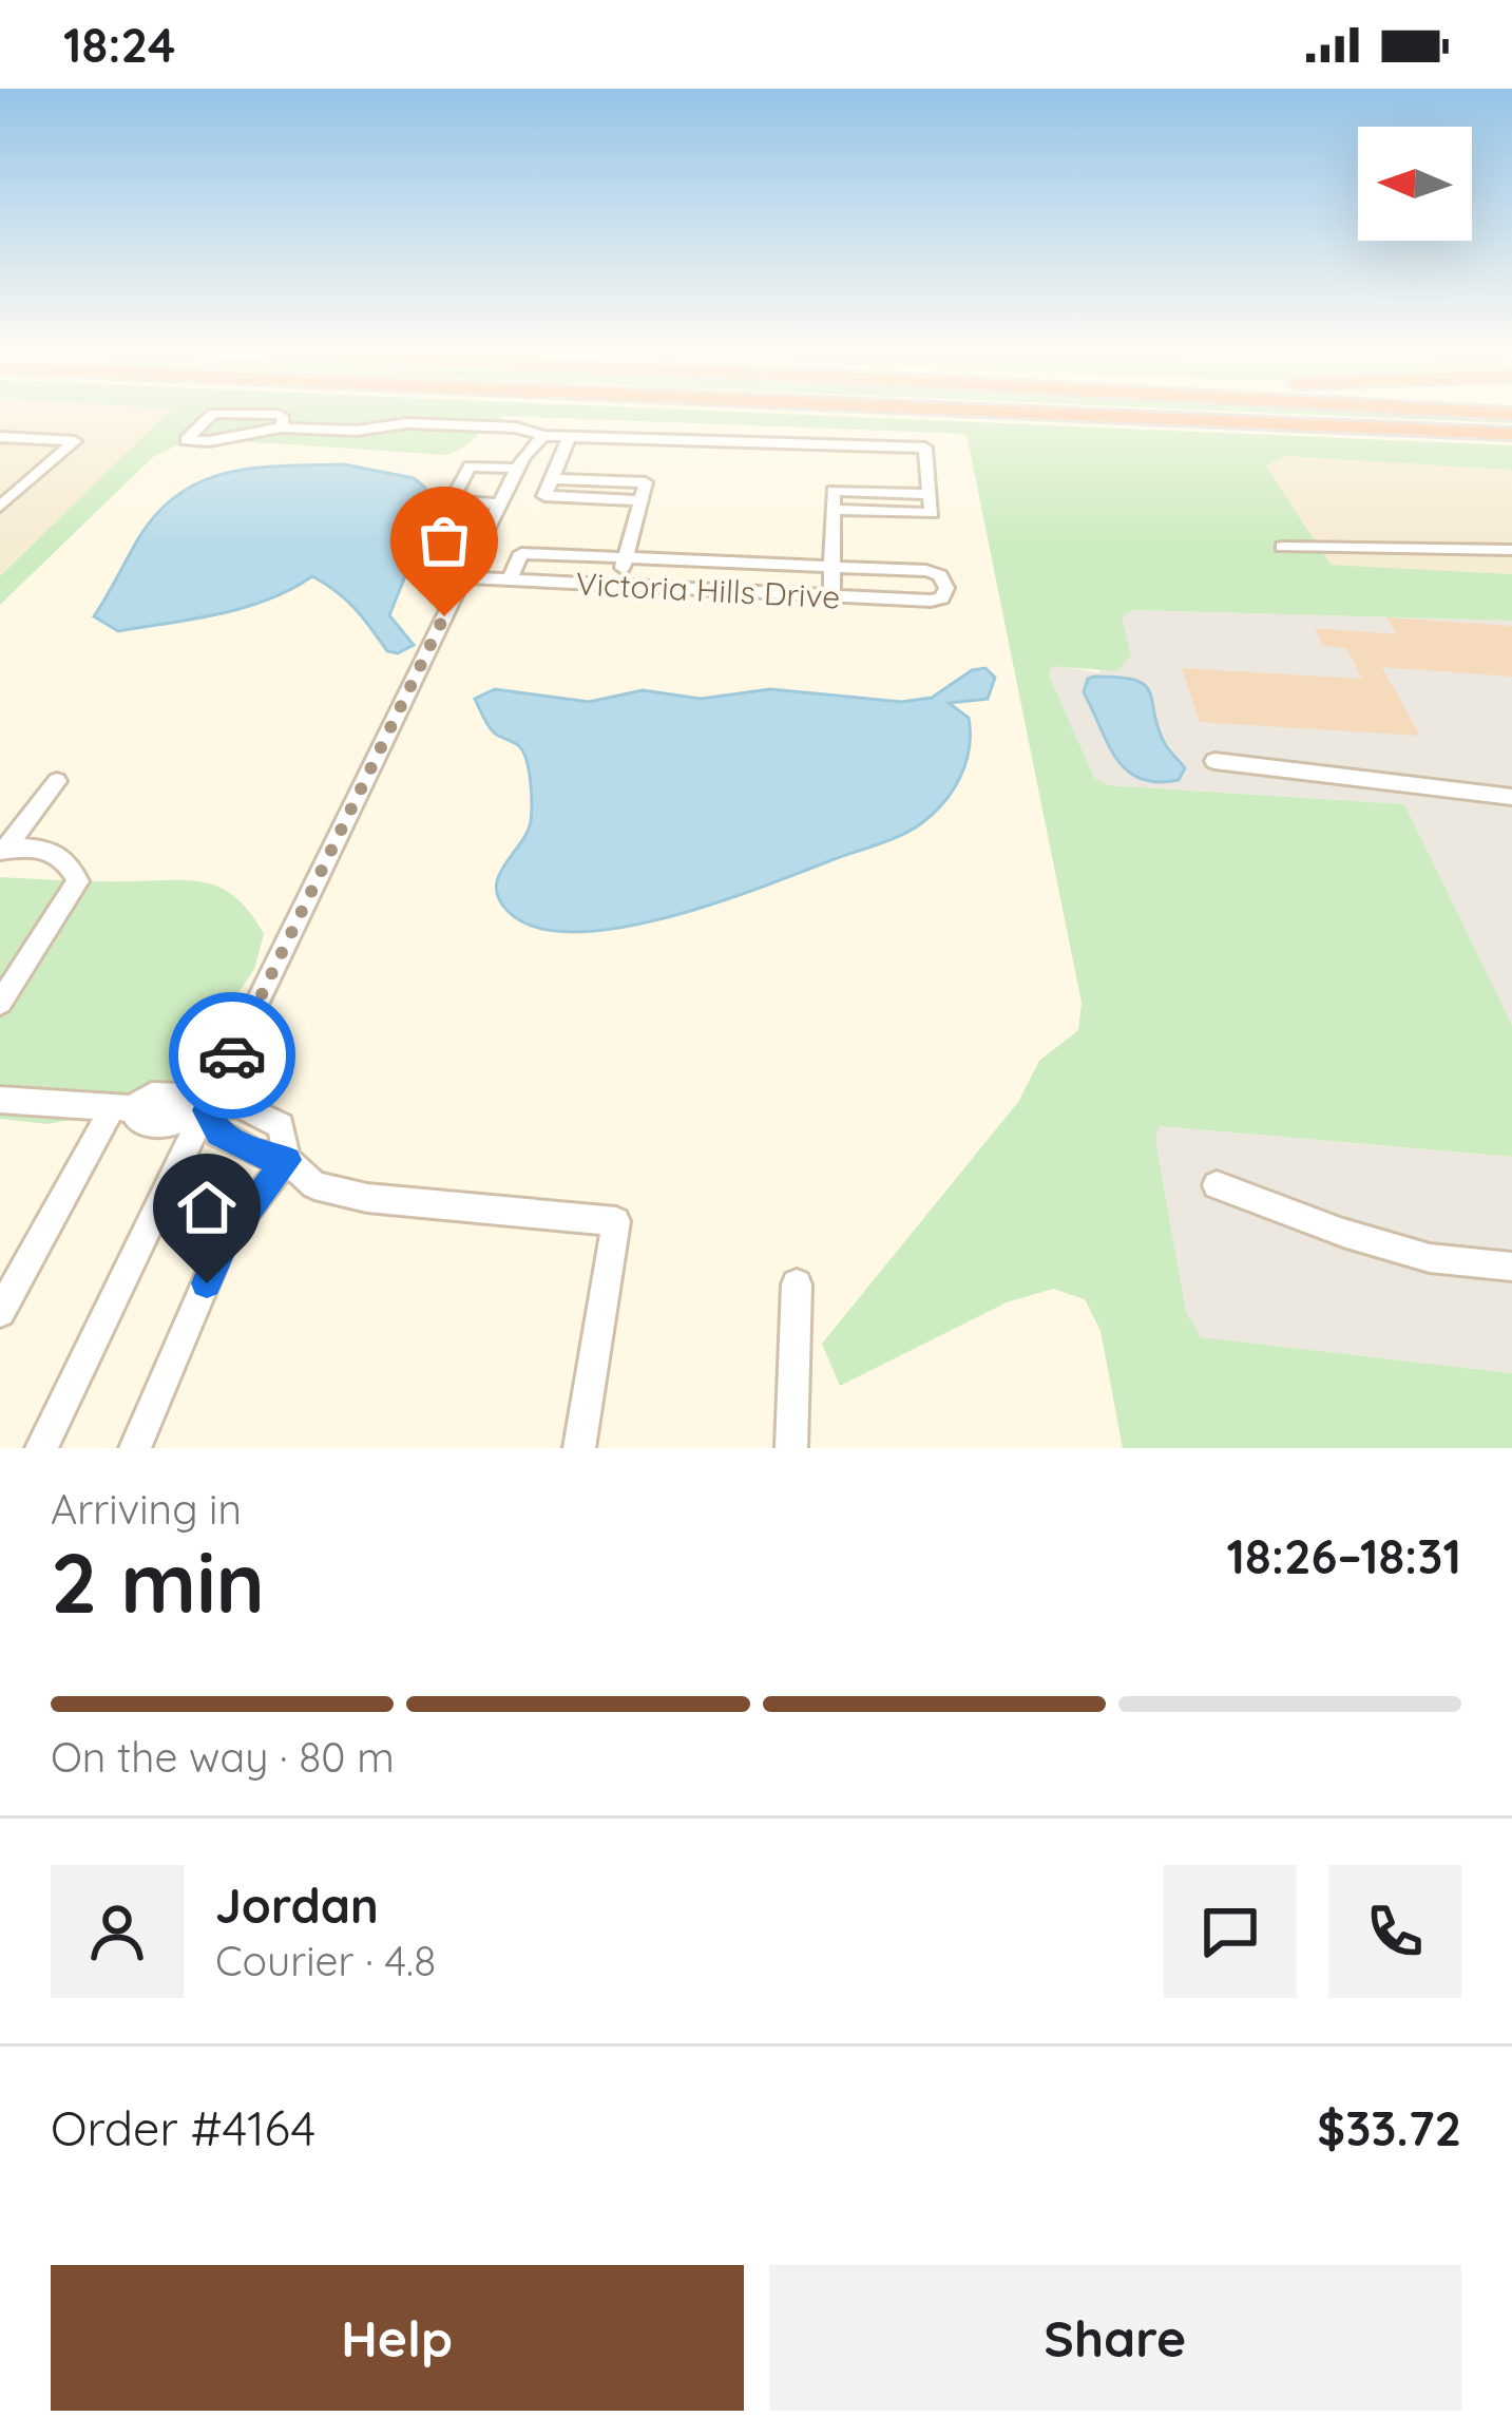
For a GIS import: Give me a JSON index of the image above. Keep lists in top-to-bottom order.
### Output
{
  "streets": {
    "street": ["Victoria Hills Drive"]
  },
  "north": "left",
  "page": {
    "status": "18:24",
    "heading": ["2 min", "Arriving in", "18:26–18:31"],
    "panel": [
      "Jordan",
      "Courier · 4.8",
      "Order #4164",
      "$33.72"
    ],
    "bar": "On the way · 80 m",
    "buttons": ["Help", "Share"]
  }
}
